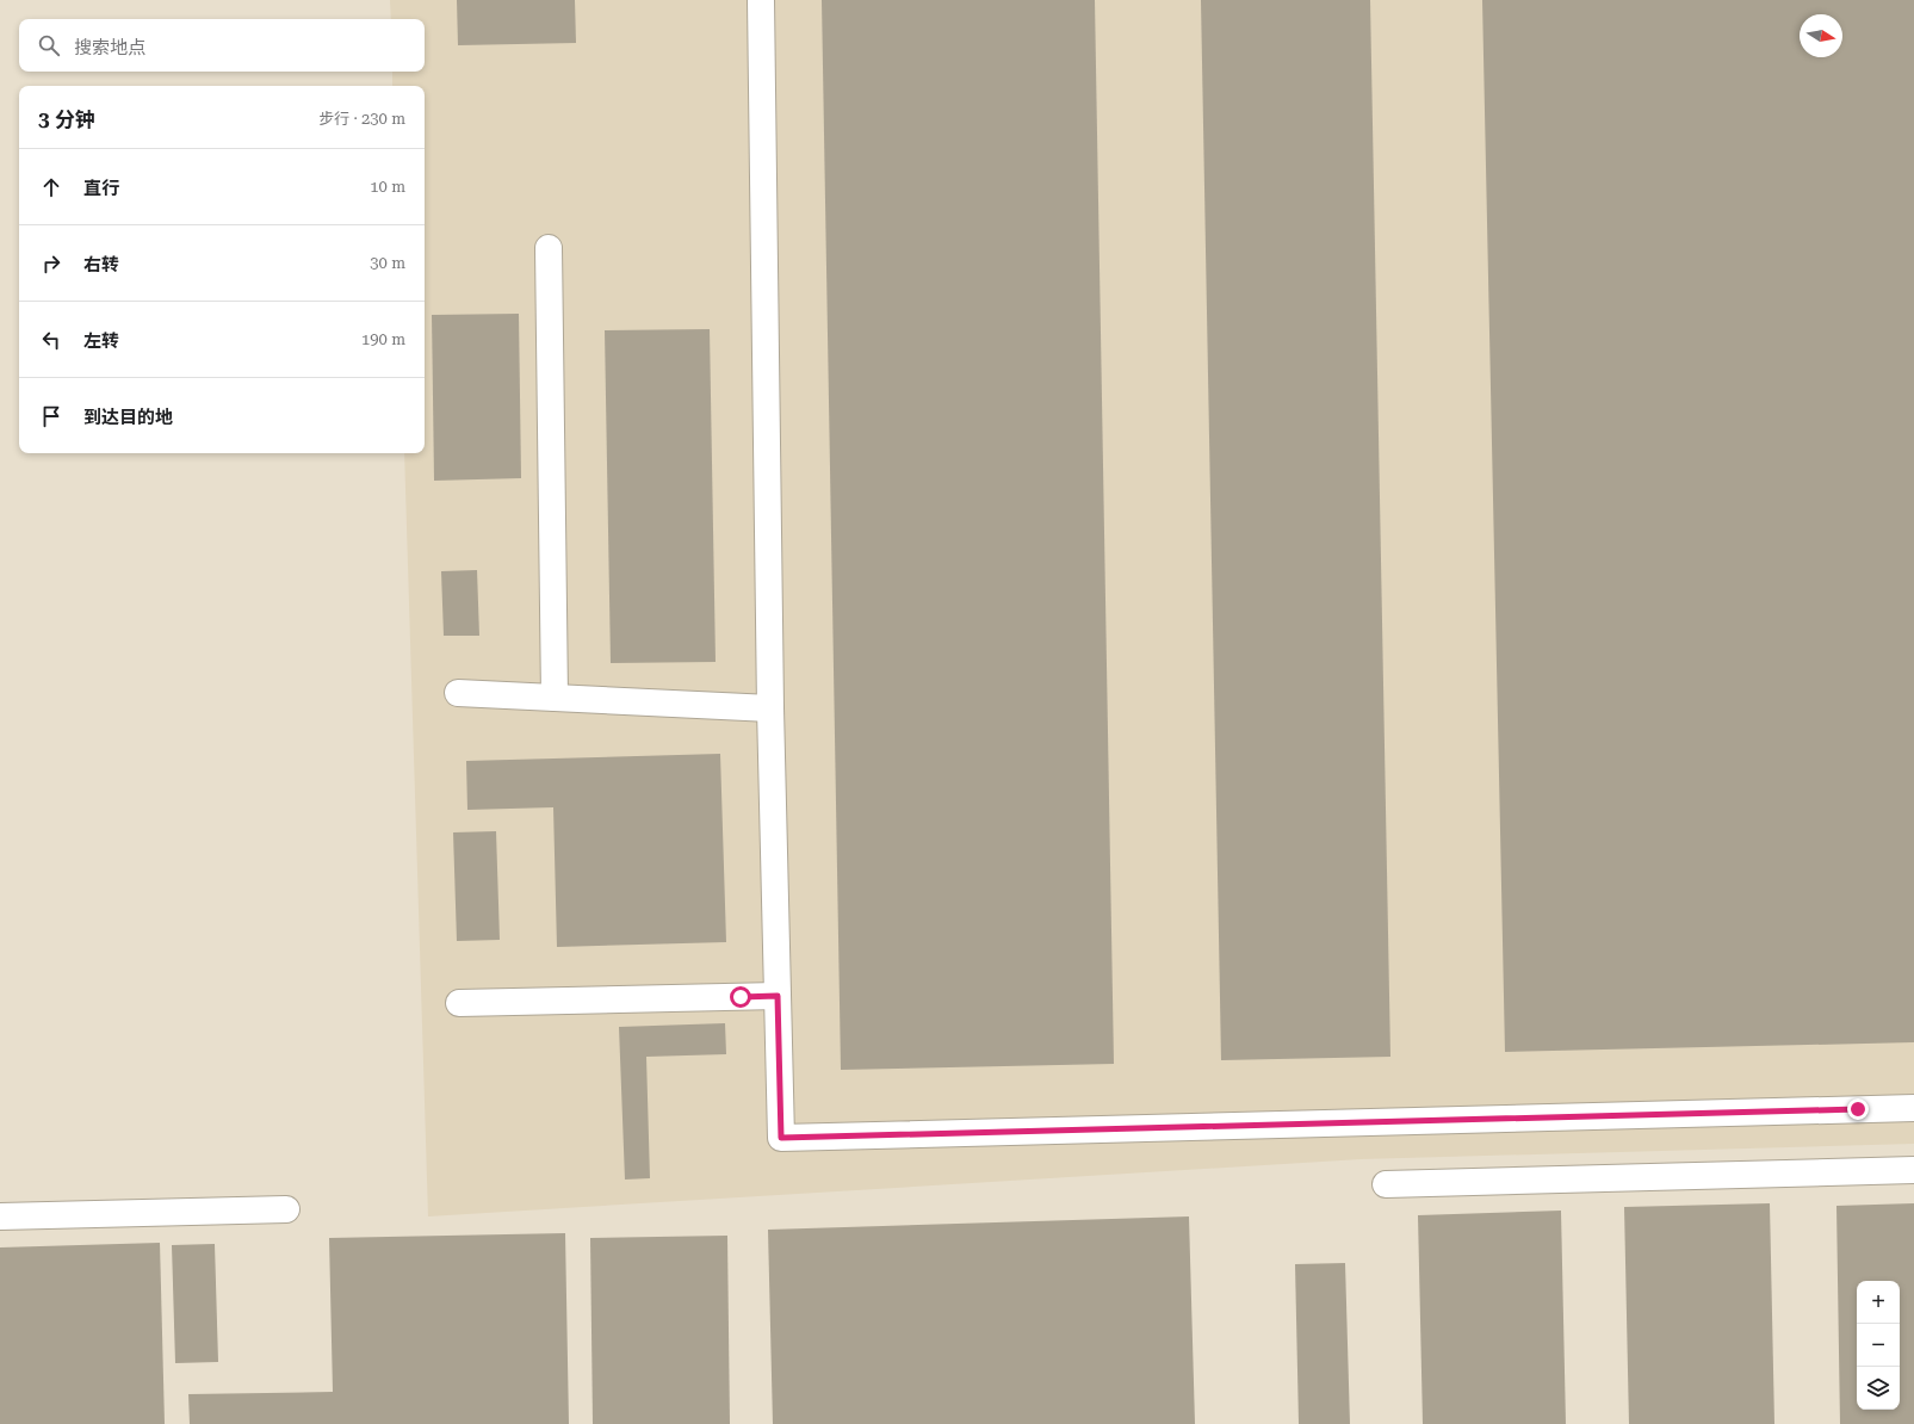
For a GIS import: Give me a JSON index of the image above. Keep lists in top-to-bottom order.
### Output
{
  "north": "right",
  "page": {
    "search": "搜索地点",
    "heading": ["3 分钟", "步行 · 230 m"],
    "list": [
      ["直行", "10 m"],
      ["右转", "30 m"],
      ["左转", "190 m"],
      "到达目的地"
    ],
    "map_buttons": ["+", "−"]
  }
}
